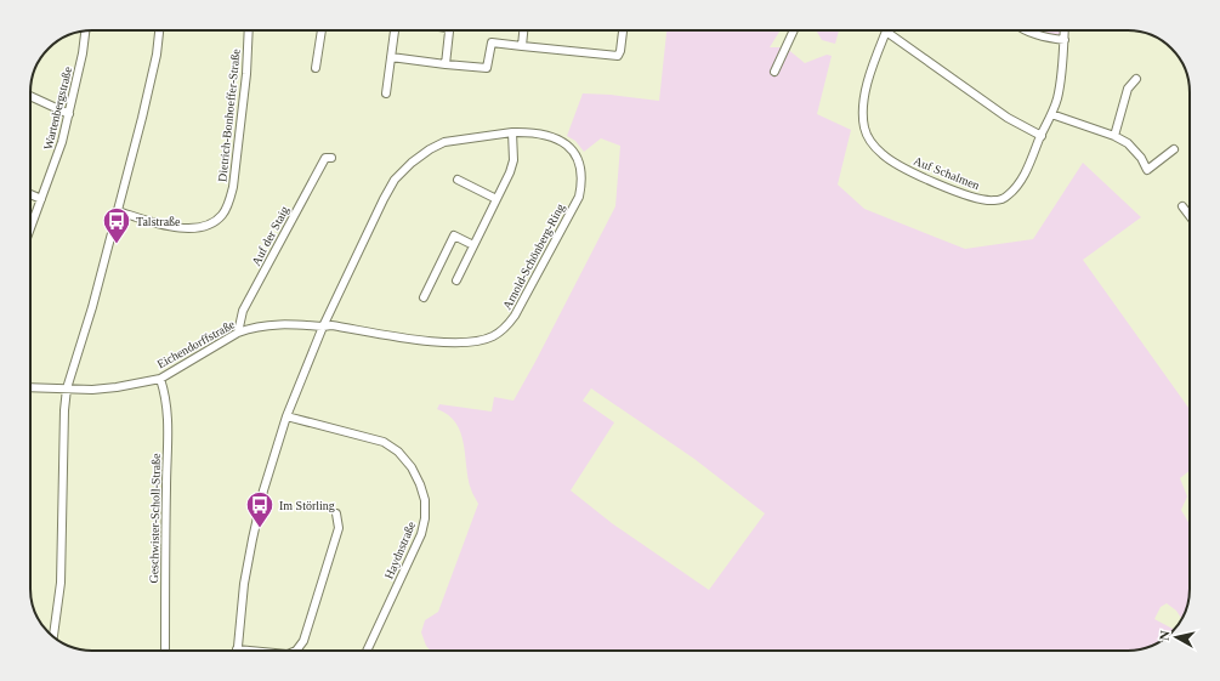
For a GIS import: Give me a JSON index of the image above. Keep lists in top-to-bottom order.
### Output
{
  "streets": {
    "street": [
      "Wartenbergstraße",
      "Dietrich-Bonhoeffer-Straße",
      "Auf Schalmen",
      "Auf der Staig",
      "Arnold-Schönberg-Ring",
      "Eichendorffstraße",
      "Geschwister-Scholl-Straße",
      "Haydnstraße"
    ]
  },
  "crossings": [
    ["Auf der Staig", "Eichendorffstraße"],
    ["Arnold-Schönberg-Ring", "Eichendorffstraße"],
    ["Eichendorffstraße", "Geschwister-Scholl-Straße"]
  ],
  "places": {
    "bus stop": ["Talstraße", "Im Störling"]
  },
  "north": "left"
}
